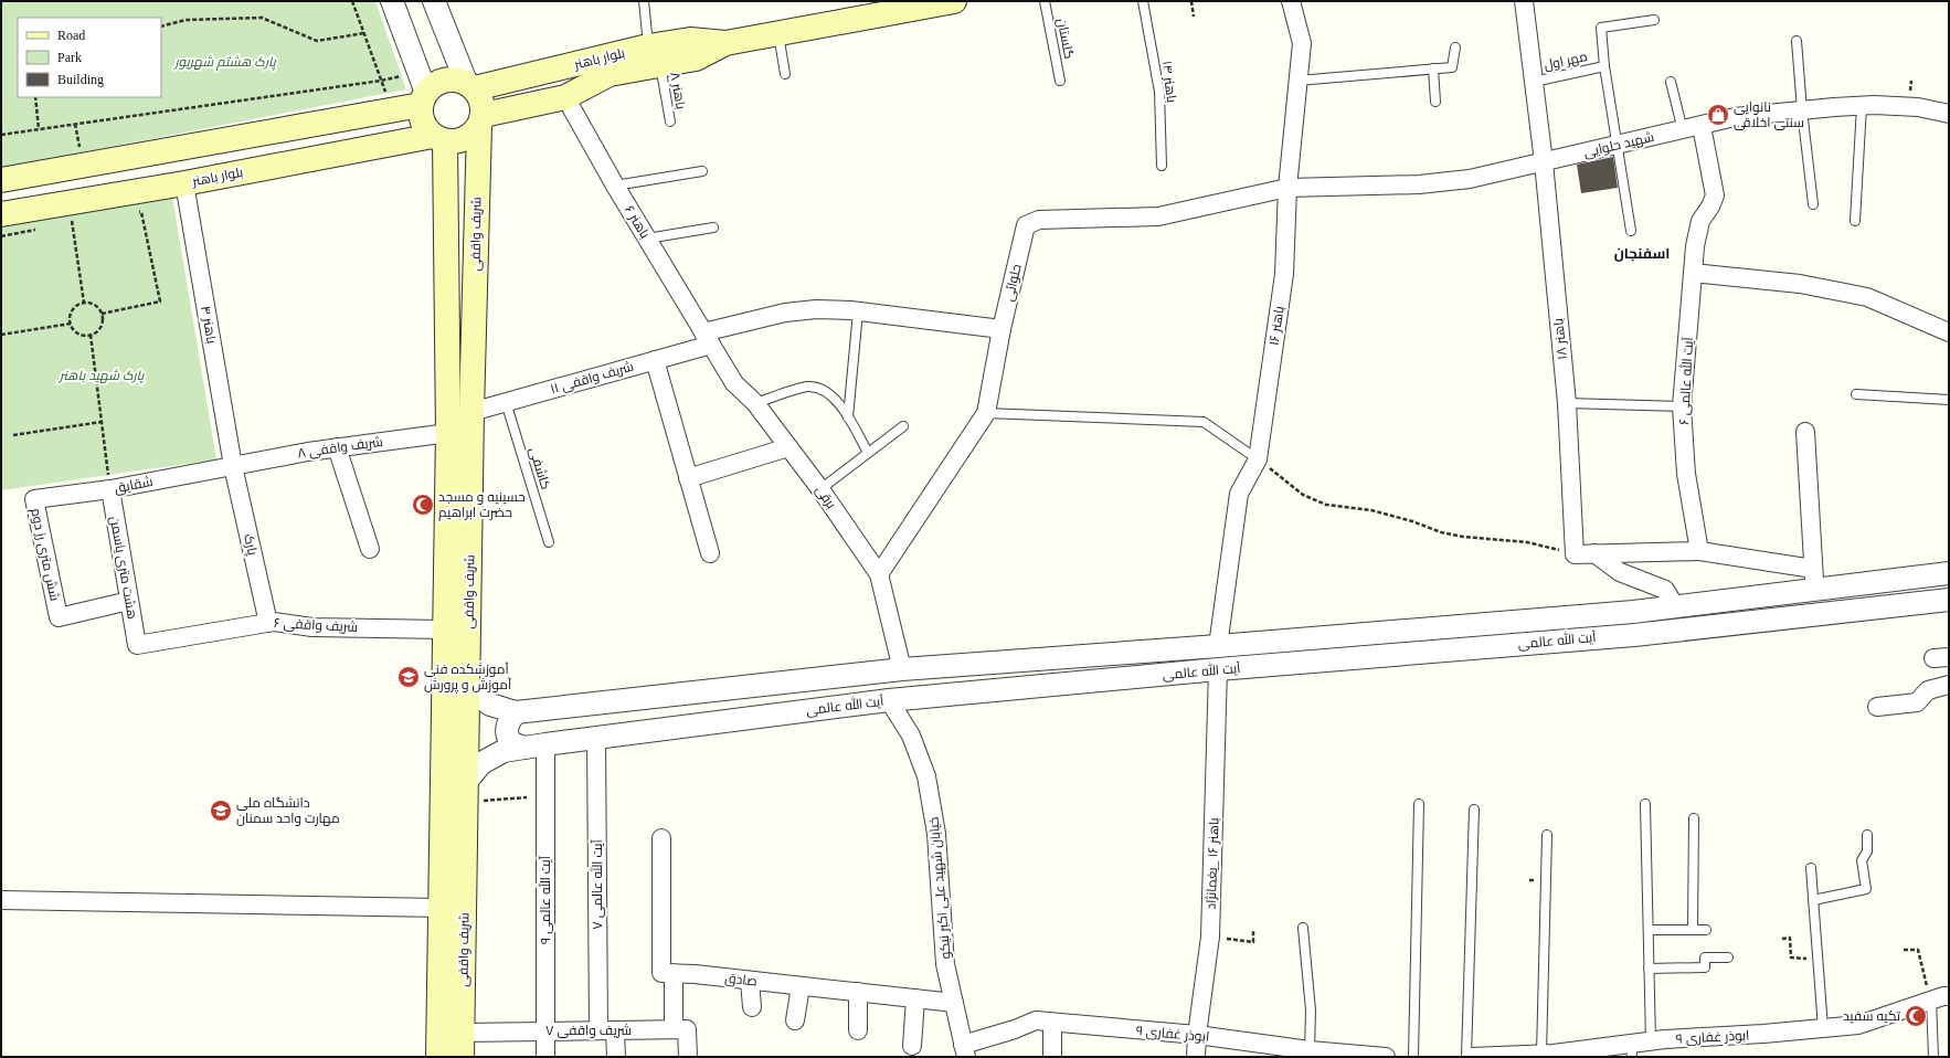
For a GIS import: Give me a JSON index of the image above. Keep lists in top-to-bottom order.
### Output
{
  "streets": {
    "main road": ["بلوار باهنر", "شریف واقفی"],
    "street": [
      "شهید حلوایی",
      "باهنر ۶",
      "حلوائی",
      "باهنر ۴",
      "باهنر ۱۶",
      "باهنر ۱۸",
      "شریف واقفی ۱۱",
      "آیت الله عالمی ۶",
      "شریف واقفی ۸",
      "شقایق",
      "برقی",
      "پارک",
      "شش متری رز دوم",
      "هشت متری یاسمن",
      "شریف واقفی ۶",
      "آیت الله عالمی",
      "باهنر ۱۶ _یغمانژاد",
      "آیت الله عالمی ۷",
      "خیابان شهید علی اکبر نیکو",
      "آیت الله عالمی ۹",
      "صادق",
      "شریف واقفی ۷",
      "ابوذر غفاری ۹"
    ],
    "lane": [
      "گلستان",
      "مهر اول",
      "باهنر ۱۴",
      "باهنر ۸",
      "کاشفی"
    ]
  },
  "crossings": [
    ["بلوار باهنر", "باهنر ۸"],
    ["بلوار باهنر", "باهنر ۶"],
    ["بلوار باهنر", "شریف واقفی"],
    ["بلوار باهنر", "باهنر ۴"],
    ["مهر اول", "باهنر ۱۸"],
    ["شهید حلوایی", "حلوائی"],
    ["شهید حلوایی", "باهنر ۱۶"],
    ["شهید حلوایی", "باهنر ۱۸"],
    ["شهید حلوایی", "آیت الله عالمی ۶"],
    ["باهنر ۶", "شریف واقفی ۱۱"],
    ["باهنر ۶", "برقی"],
    ["شریف واقفی", "شریف واقفی ۱۱"],
    ["شریف واقفی", "شریف واقفی ۸"],
    ["شریف واقفی", "شریف واقفی ۶"],
    ["شریف واقفی", "آیت الله عالمی"],
    ["شریف واقفی", "شریف واقفی ۷"],
    ["حلوائی", "باهنر ۱۶"],
    ["حلوائی", "شریف واقفی ۱۱"],
    ["حلوائی", "برقی"],
    ["باهنر ۴", "شریف واقفی ۸"],
    ["باهنر ۴", "شقایق"],
    ["باهنر ۴", "پارک"],
    ["باهنر ۱۶", "آیت الله عالمی"],
    ["شریف واقفی ۱۱", "کاشفی"],
    ["شریف واقفی ۱۱", "برقی"],
    ["شریف واقفی ۸", "شقایق"],
    ["شریف واقفی ۸", "پارک"],
    ["شقایق", "پارک"],
    ["شقایق", "شش متری رز دوم"],
    ["شقایق", "هشت متری یاسمن"],
    ["برقی", "آیت الله عالمی"],
    ["پارک", "شریف واقفی ۶"],
    ["شش متری رز دوم", "هشت متری یاسمن"],
    ["هشت متری یاسمن", "شریف واقفی ۶"],
    ["آیت الله عالمی", "باهنر ۱۶ _یغمانژاد"],
    ["آیت الله عالمی", "آیت الله عالمی ۷"],
    ["آیت الله عالمی", "خیابان شهید علی اکبر نیکو"],
    ["آیت الله عالمی", "آیت الله عالمی ۹"],
    ["باهنر ۱۶ _یغمانژاد", "ابوذر غفاری ۹"],
    ["آیت الله عالمی ۷", "شریف واقفی ۷"],
    ["خیابان شهید علی اکبر نیکو", "صادق"],
    ["خیابان شهید علی اکبر نیکو", "ابوذر غفاری ۹"],
    ["آیت الله عالمی ۹", "شریف واقفی ۷"]
  ],
  "districts": ["اسفنجان"],
  "parks": ["پارک هشتم شهریور", "پارک شهید باهنر"],
  "places": {
    "shop": ["نانوایی سنتی اخلاقی"],
    "mosque": ["حسینیه و مسجد حضرت ابراهیم", "تکیه سفید"],
    "school or university": ["آموزشکده فنی آموزش و پرورش", "دانشگاه ملی مهارت واحد سمنان"]
  },
  "legend": ["Road", "Park", "Building"]
}
